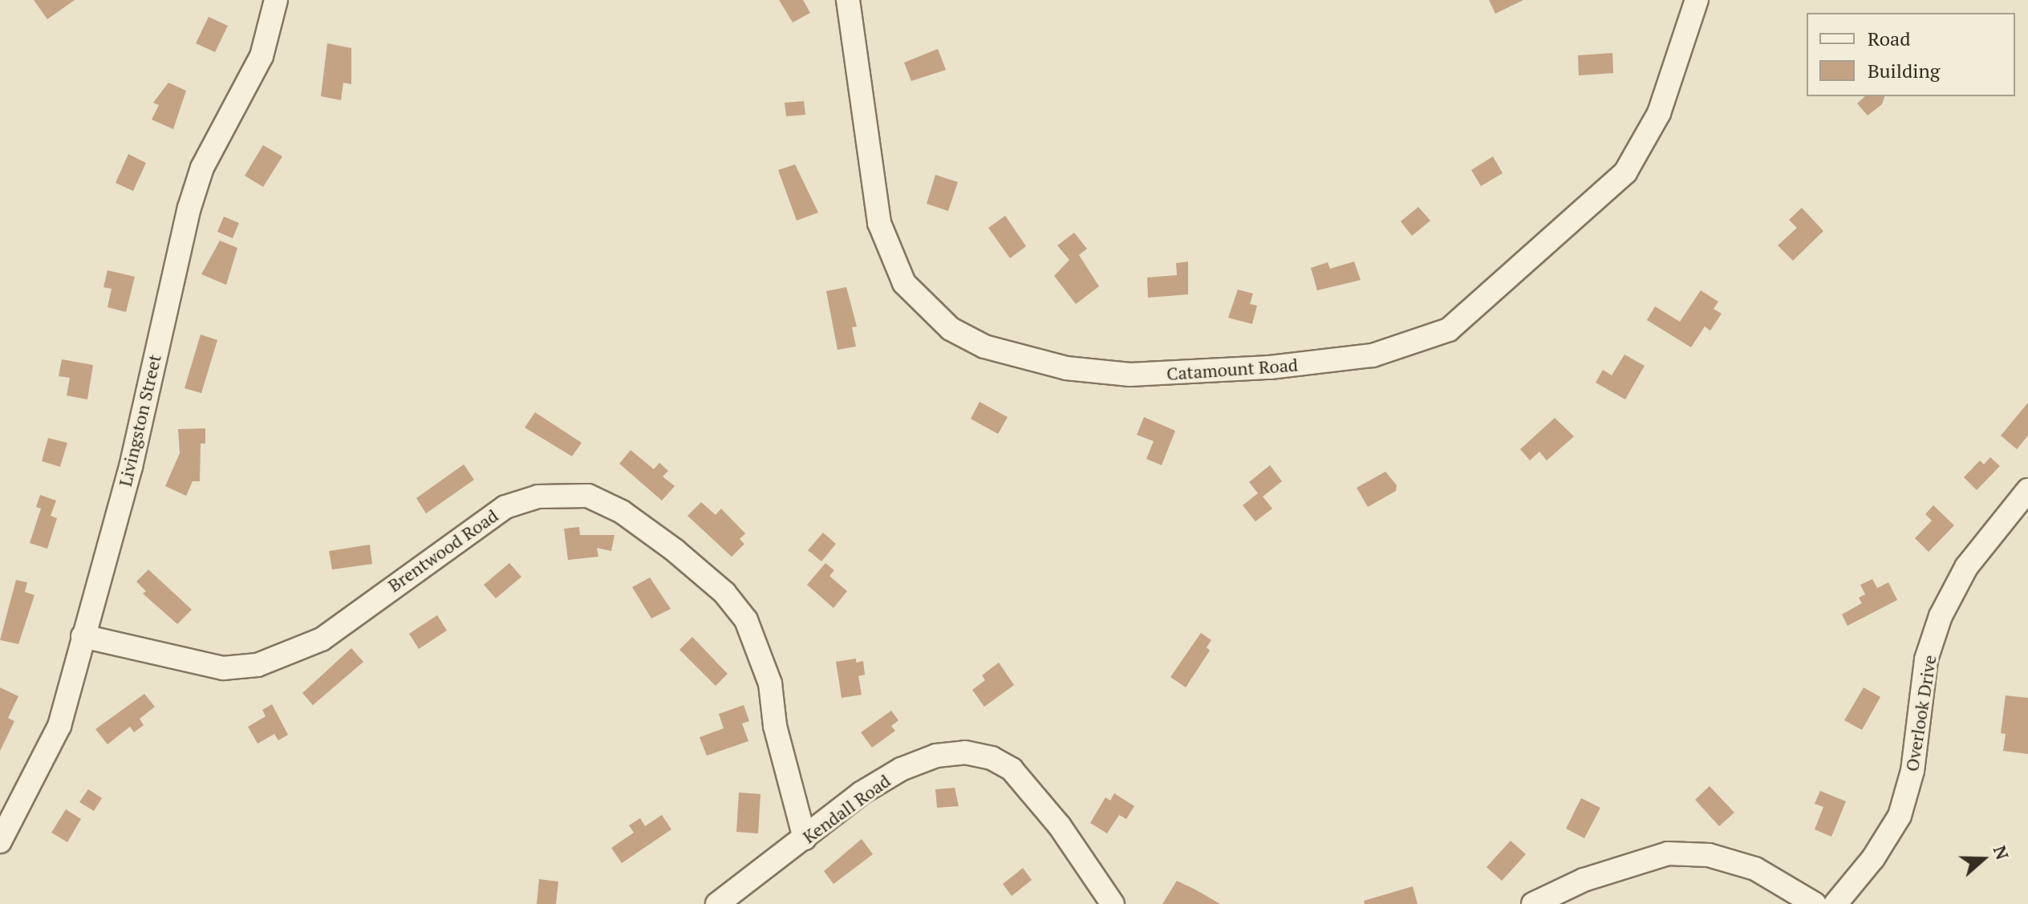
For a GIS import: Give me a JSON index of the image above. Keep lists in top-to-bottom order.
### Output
{
  "streets": {
    "street": [
      "Catamount Road",
      "Livingston Street",
      "Brentwood Road",
      "Overlook Drive",
      "Kendall Road"
    ]
  },
  "crossings": [
    ["Livingston Street", "Brentwood Road"],
    ["Brentwood Road", "Kendall Road"]
  ],
  "legend": ["Road", "Building"],
  "north": "right"
}
